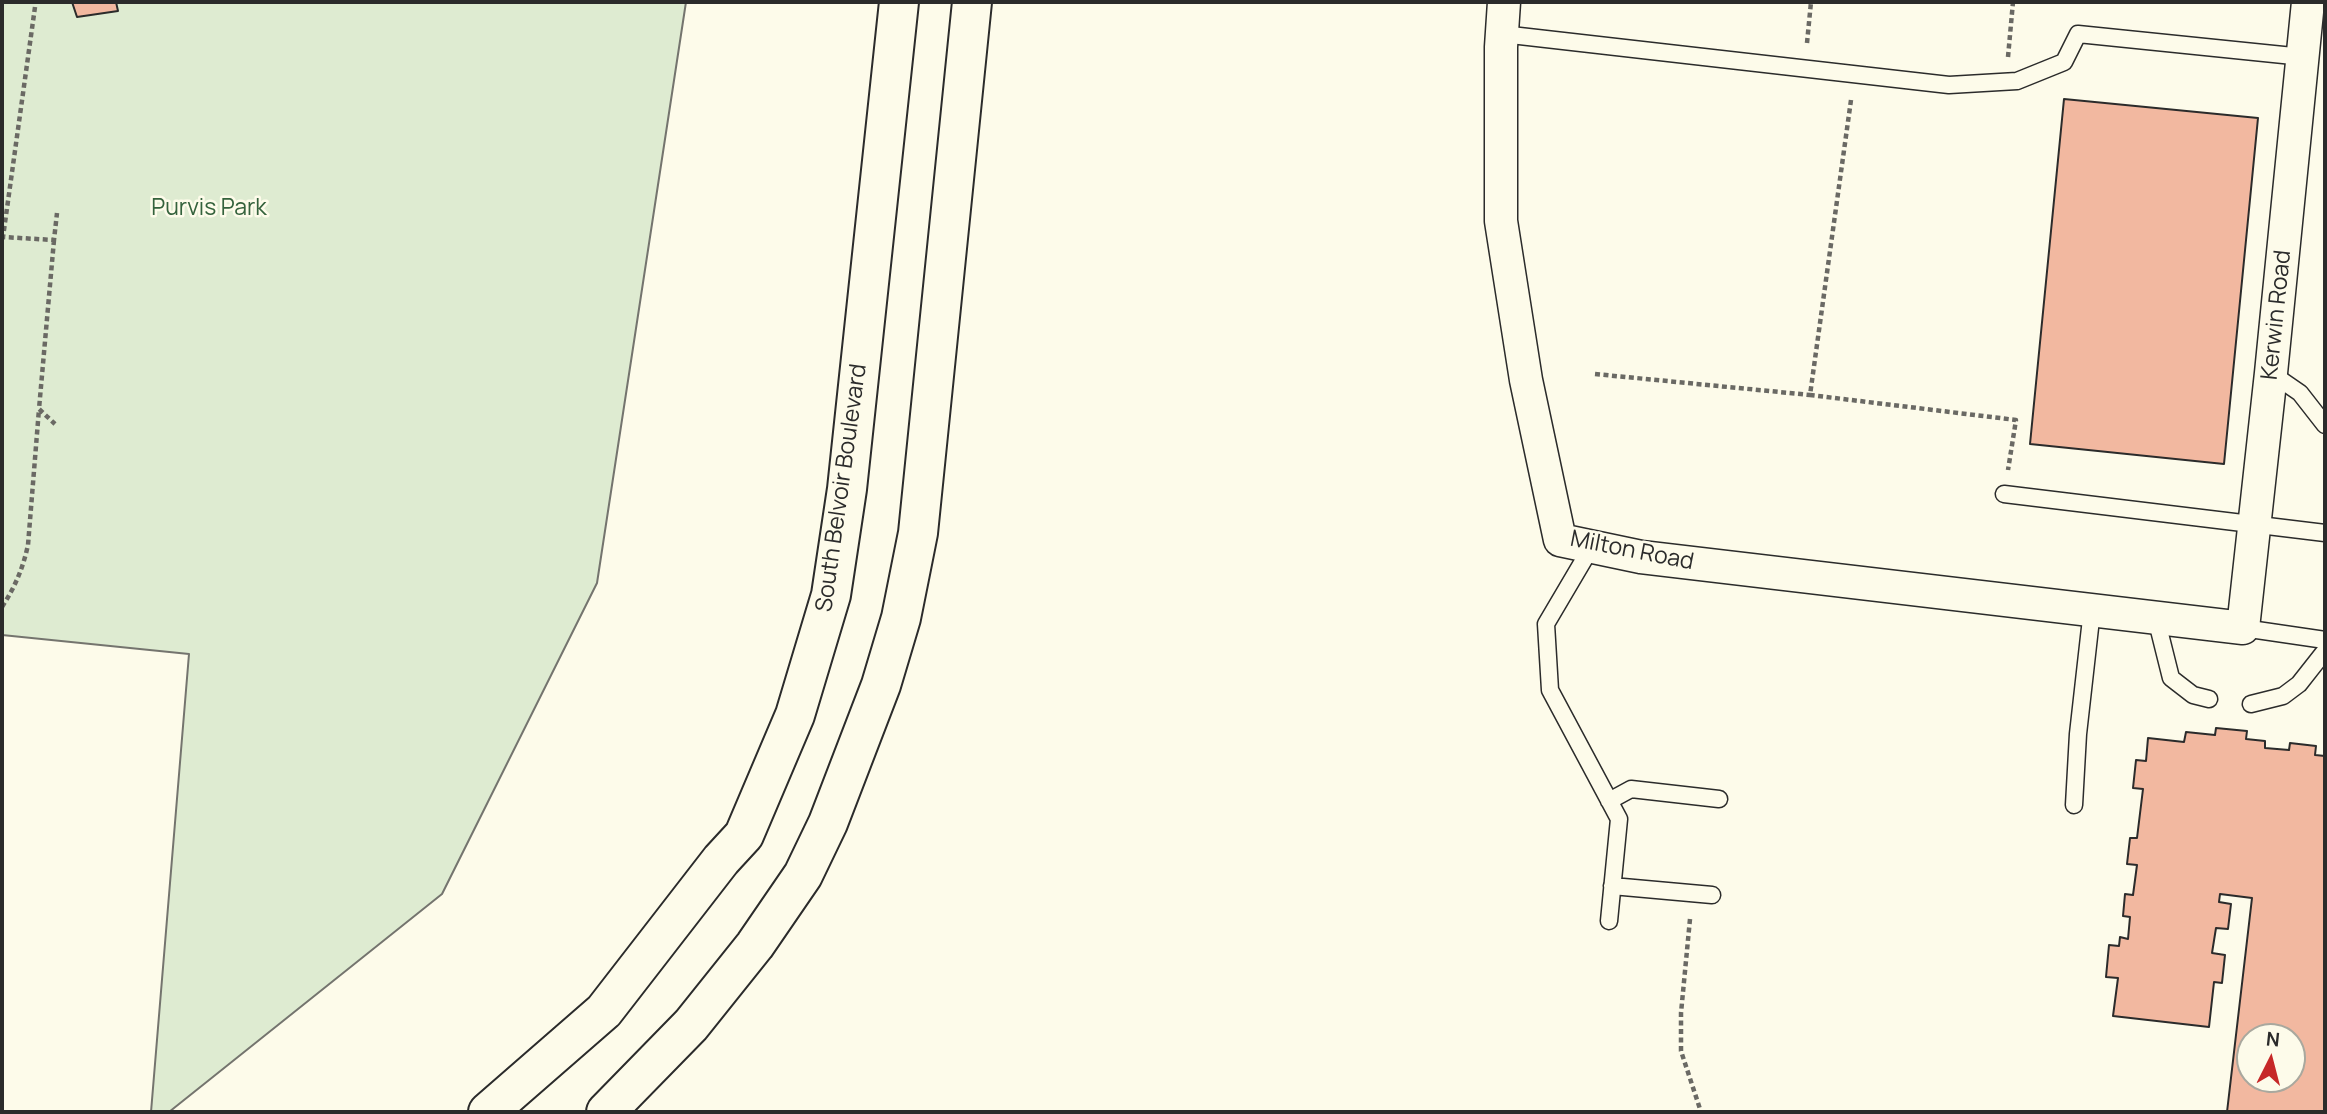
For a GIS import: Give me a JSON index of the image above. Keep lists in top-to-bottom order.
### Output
{
  "streets": {
    "street": ["Kerwin Road", "South Belvoir Boulevard", "Milton Road"]
  },
  "crossings": [
    ["Kerwin Road", "Milton Road"]
  ],
  "parks": ["Purvis Park"],
  "north": "top"
}
